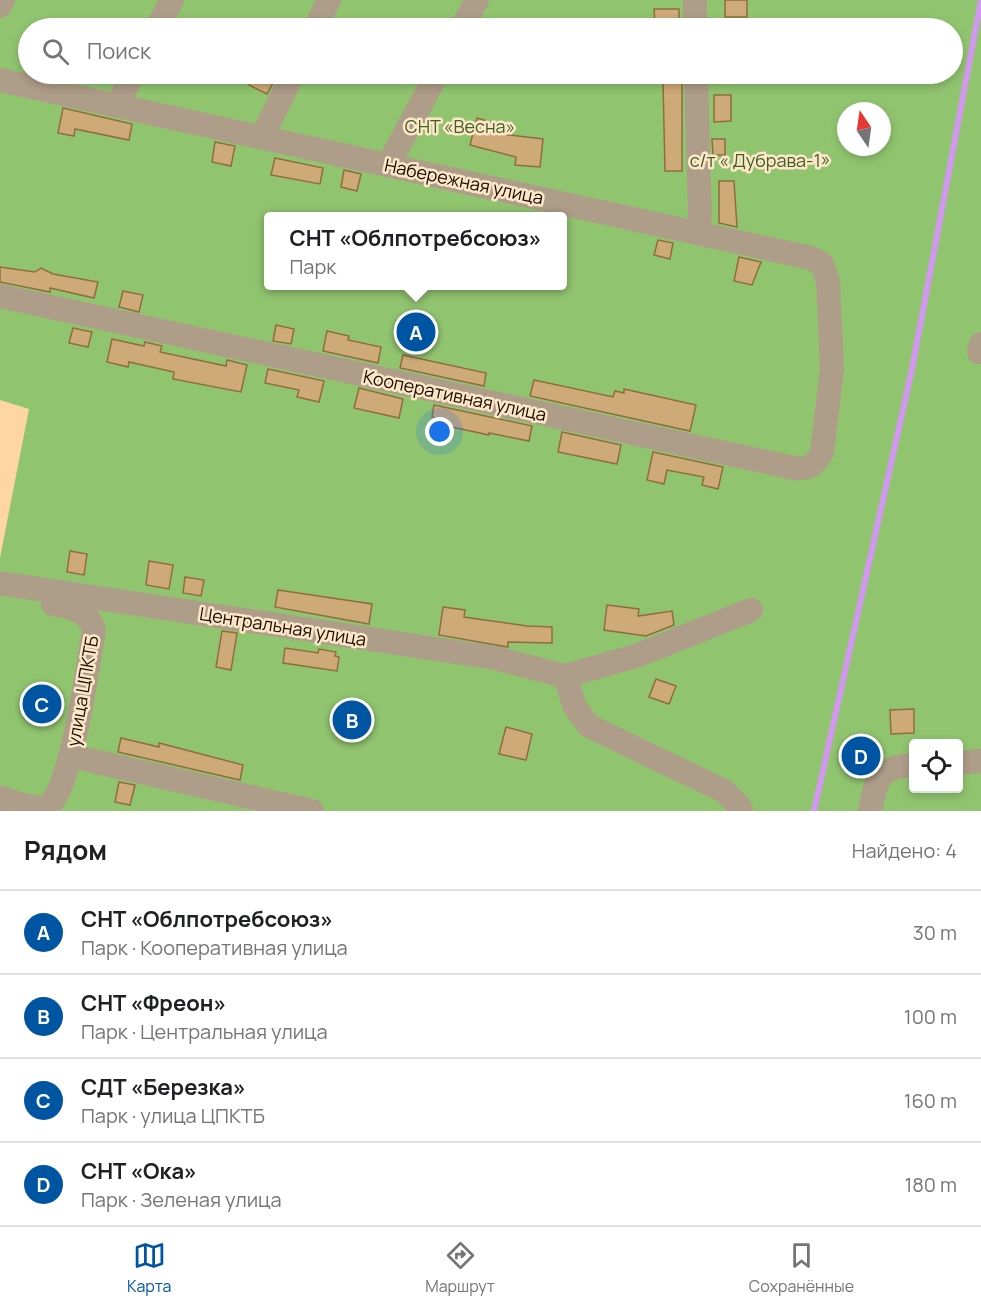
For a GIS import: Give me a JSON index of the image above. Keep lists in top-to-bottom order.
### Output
{
  "streets": {
    "street": [
      "Набережная улица",
      "Кооперативная улица",
      "Центральная улица",
      "улица ЦПКТБ"
    ]
  },
  "crossings": [
    ["Набережная улица", "Кооперативная улица"],
    ["Центральная улица", "улица ЦПКТБ"]
  ],
  "parks": ["СНТ «Весна»", "с/т « Дубрава-1»"],
  "north": "top",
  "page": {
    "search": "Поиск",
    "popup": ["СНТ «Облпотребсоюз»", "Парк"],
    "pins": [
      "A",
      "C",
      "B",
      "D"
    ],
    "heading": ["Рядом", "Найдено: 4"],
    "list": [
      {
        "mark": "A",
        "name": "СНТ «Облпотребсоюз»",
        "note": "Парк · Кооперативная улица",
        "value": "30 m"
      },
      {
        "mark": "B",
        "name": "СНТ «Фреон»",
        "note": "Парк · Центральная улица",
        "value": "100 m"
      },
      {
        "mark": "C",
        "name": "СДТ «Березка»",
        "note": "Парк · улица ЦПКТБ",
        "value": "160 m"
      },
      {
        "mark": "D",
        "name": "СНТ «Ока»",
        "note": "Парк · Зеленая улица",
        "value": "180 m"
      }
    ],
    "nav": ["Карта", "Маршрут", "Сохранённые"]
  }
}
